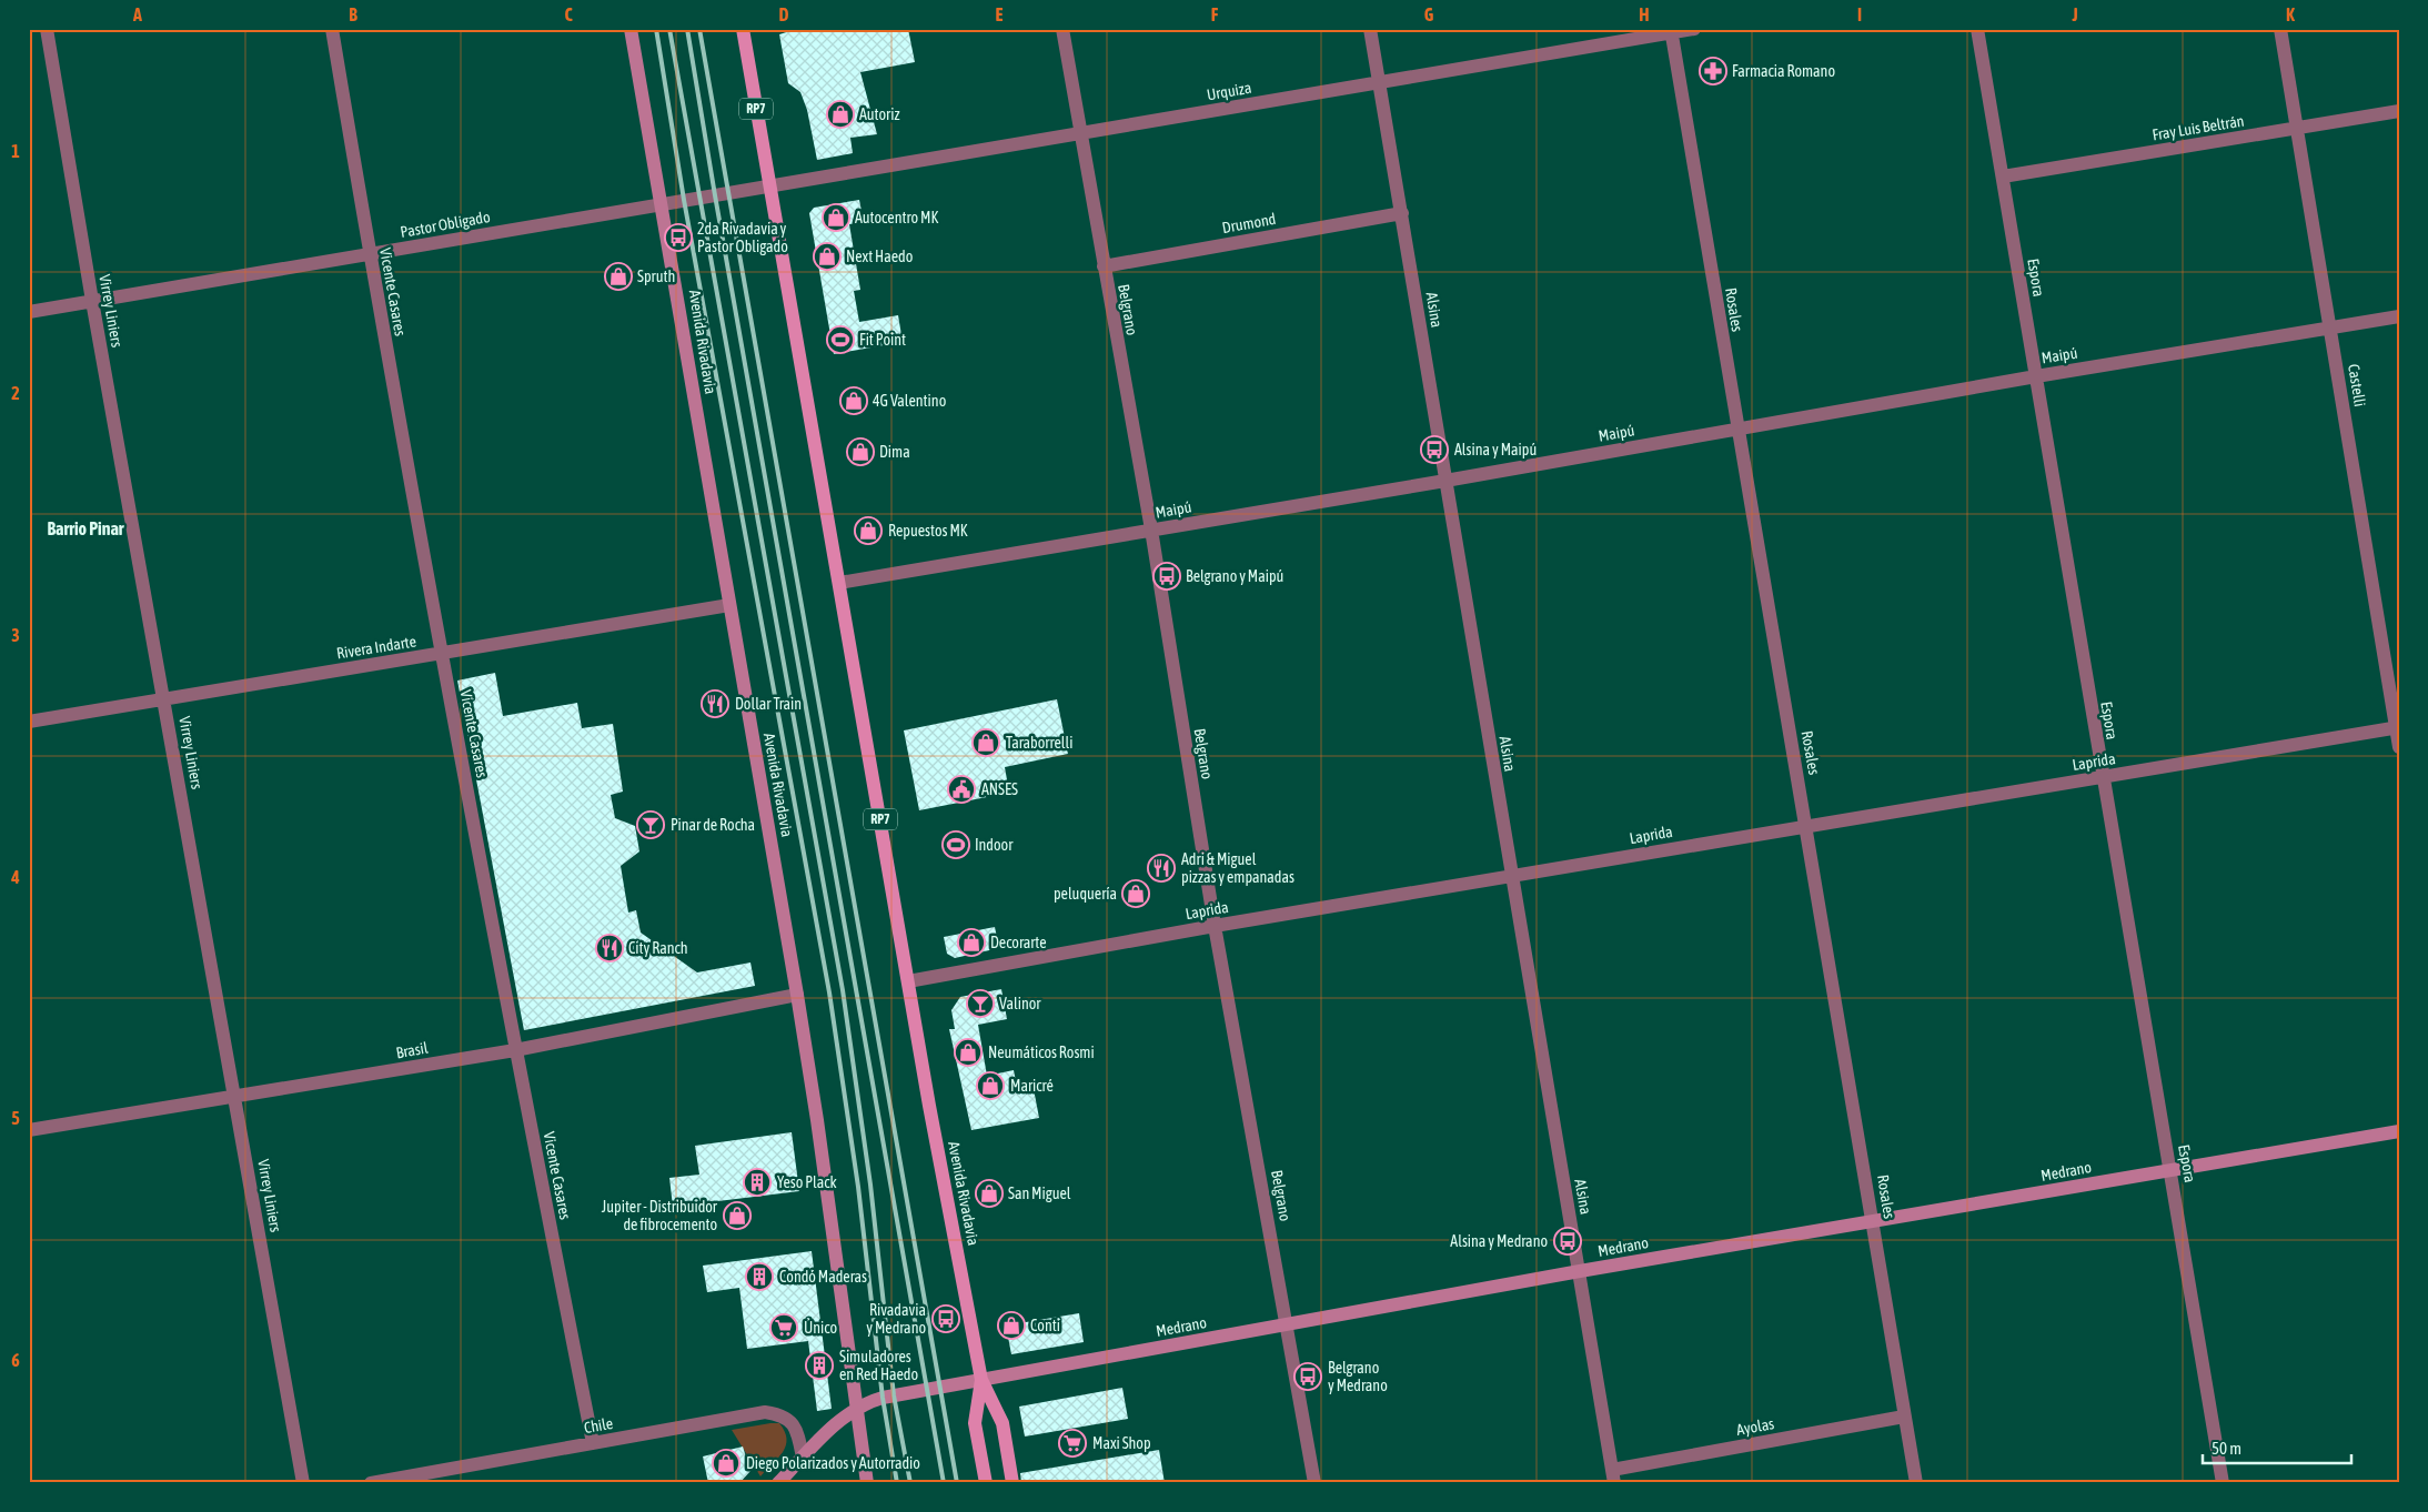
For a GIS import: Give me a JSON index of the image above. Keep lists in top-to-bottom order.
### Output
{
  "streets": {
    "main road": ["RP7", "Avenida Rivadavia", "Medrano"],
    "street": [
      "Urquiza",
      "Fray Luis Beltrán",
      "Drumond",
      "Pastor Obligado",
      "Espora",
      "Vicente Casares",
      "Belgrano",
      "Alsina",
      "Rosales",
      "Virrey Liniers",
      "Maipú",
      "Castelli",
      "Rivera Indarte",
      "Laprida",
      "Brasil",
      "Chile",
      "Ayolas"
    ]
  },
  "crossings": [
    ["Urquiza", "Pastor Obligado"],
    ["Urquiza", "Belgrano"],
    ["Urquiza", "Alsina"],
    ["Urquiza", "Rosales"],
    ["Urquiza", "Avenida Rivadavia"],
    ["Fray Luis Beltrán", "Espora"],
    ["Fray Luis Beltrán", "Castelli"],
    ["Drumond", "Belgrano"],
    ["Drumond", "Alsina"],
    ["Pastor Obligado", "Vicente Casares"],
    ["Pastor Obligado", "Virrey Liniers"],
    ["Pastor Obligado", "Avenida Rivadavia"],
    ["Espora", "Maipú"],
    ["Espora", "Laprida"],
    ["Espora", "Medrano"],
    ["Vicente Casares", "Rivera Indarte"],
    ["Vicente Casares", "Brasil"],
    ["Vicente Casares", "Chile"],
    ["Belgrano", "Maipú"],
    ["Belgrano", "Laprida"],
    ["Belgrano", "Medrano"],
    ["Alsina", "Maipú"],
    ["Alsina", "Laprida"],
    ["Alsina", "Medrano"],
    ["Alsina", "Ayolas"],
    ["Rosales", "Maipú"],
    ["Rosales", "Laprida"],
    ["Rosales", "Medrano"],
    ["Rosales", "Ayolas"],
    ["Virrey Liniers", "Rivera Indarte"],
    ["Virrey Liniers", "Brasil"],
    ["Avenida Rivadavia", "Maipú"],
    ["Avenida Rivadavia", "Rivera Indarte"],
    ["Avenida Rivadavia", "Laprida"],
    ["Avenida Rivadavia", "Brasil"],
    ["Avenida Rivadavia", "Medrano"],
    ["Maipú", "Castelli"],
    ["Castelli", "Laprida"],
    ["Medrano", "Chile"]
  ],
  "districts": ["Barrio Pinar"],
  "places": {
    "pharmacy": ["Farmacia Romano"],
    "shop": [
      "Autoriz",
      "Autocentro MK",
      "Next Haedo",
      "Spruth",
      "4G Valentino",
      "Dima",
      "Repuestos MK",
      "Taraborrelli",
      "peluquería",
      "Decorarte",
      "Neumáticos Rosmi",
      "Maricré",
      "San Miguel",
      "Jupiter - Distribuidor de fibrocemento",
      "Conti",
      "Diego Polarizados y Autorradio"
    ],
    "bus stop": [
      "2da Rivadavia y Pastor Obligado",
      "Alsina y Maipú",
      "Belgrano y Maipú",
      "Alsina y Medrano",
      "Rivadavia y Medrano",
      "Belgrano y Medrano"
    ],
    "sports": ["Fit Point", "Indoor"],
    "restaurant": ["Dollar Train", "Adri & Miguel pizzas y empanadas", "City Ranch"],
    "public building": ["ANSES"],
    "bar": ["Pinar de Rocha", "Valinor"],
    "building": ["Yeso Plack", "Condó Maderas", "Simuladores en Red Haedo"],
    "supermarket": ["Único", "Maxi Shop"]
  },
  "scale_bar": "50 m",
  "grid": {
    "columns": [
      "A",
      "B",
      "C",
      "D",
      "E",
      "F",
      "G",
      "H",
      "I",
      "J",
      "K"
    ],
    "rows": [
      "1",
      "2",
      "3",
      "4",
      "5",
      "6"
    ]
  }
}
